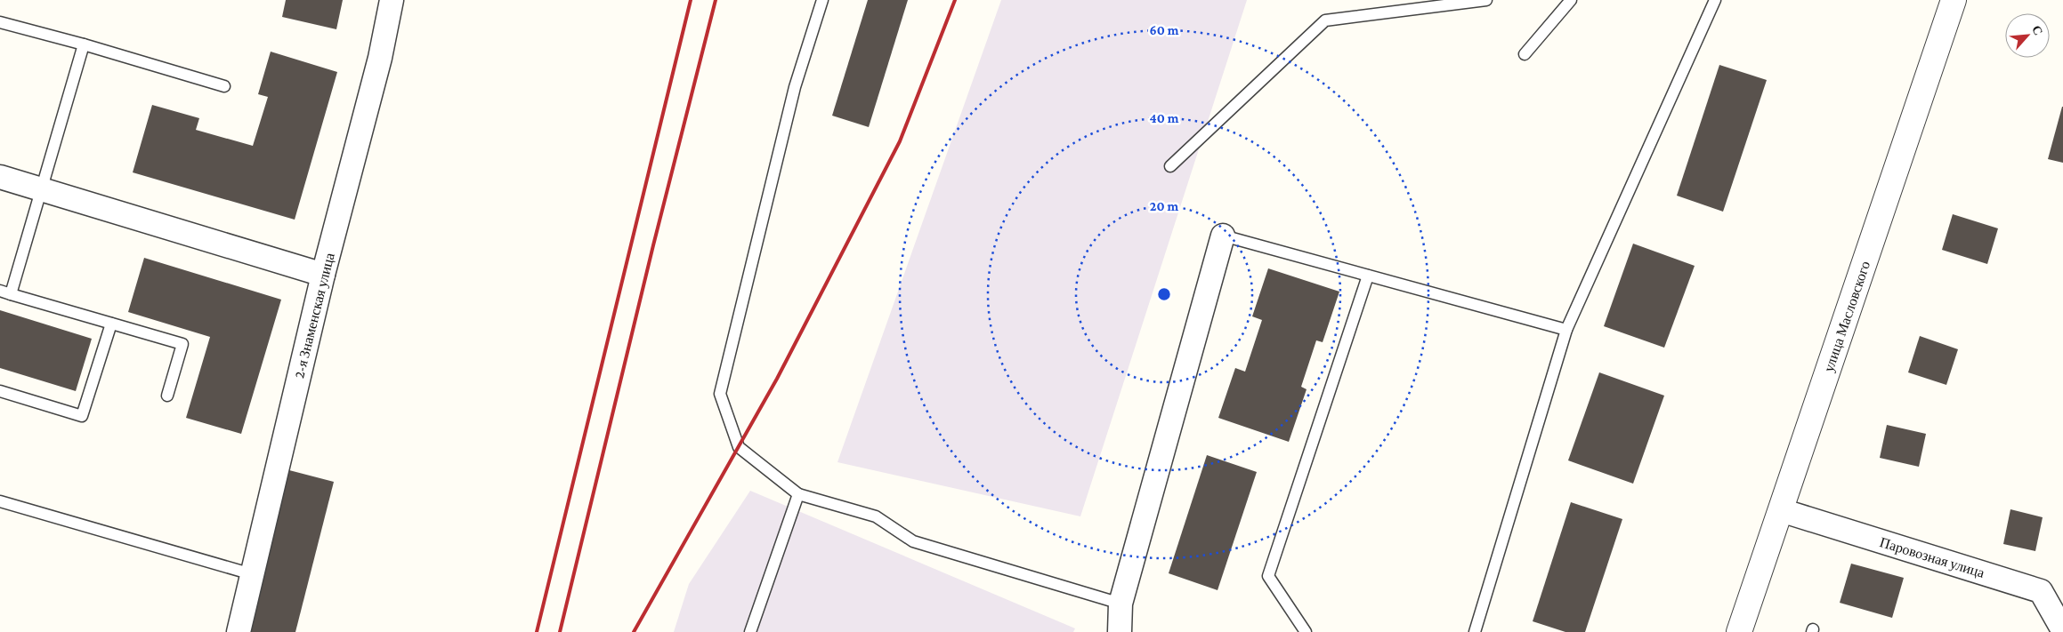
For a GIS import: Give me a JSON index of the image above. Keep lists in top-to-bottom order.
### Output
{
  "streets": {
    "street": ["2-я Знаменская улица", "улица Масловского", "Паровозная улица"]
  },
  "crossings": [
    ["улица Масловского", "Паровозная улица"]
  ],
  "north": "top right",
  "rings": ["60 m", "40 m", "20 m"]
}
